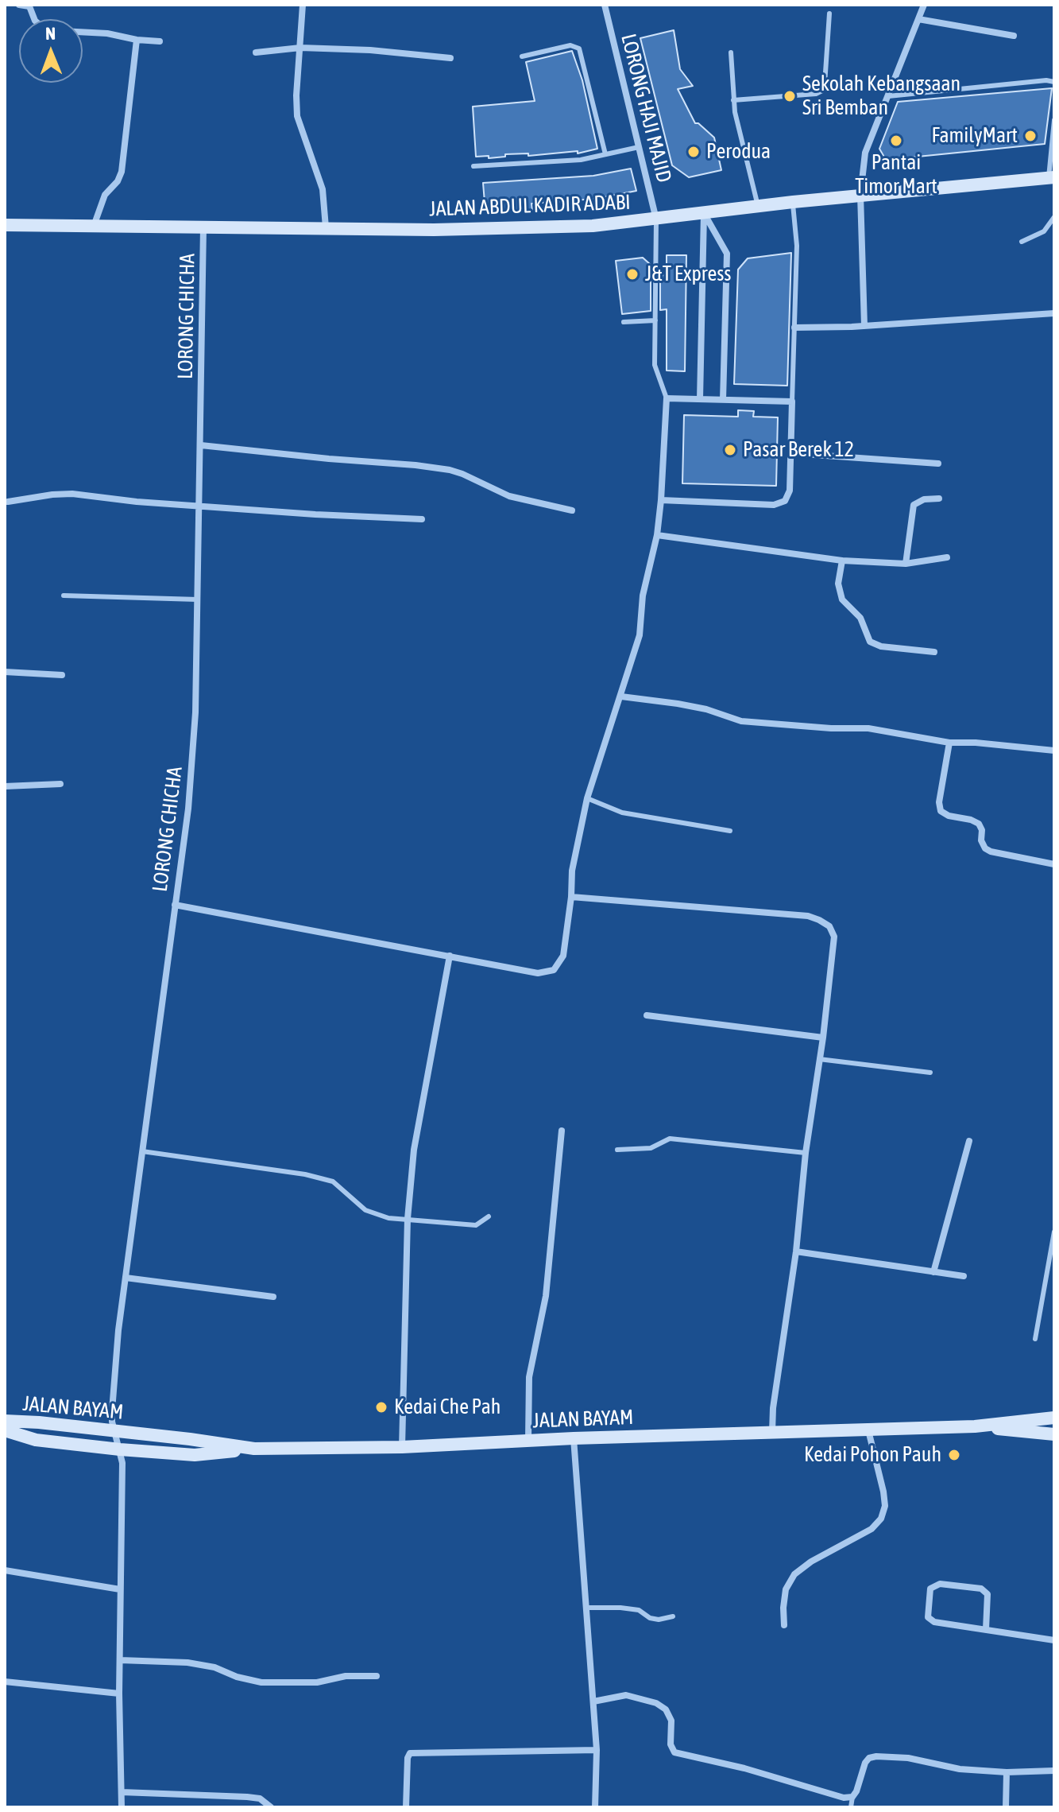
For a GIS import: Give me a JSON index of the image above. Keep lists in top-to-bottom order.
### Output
{
  "streets": {
    "main road": ["JALAN ABDUL KADIR ADABI", "JALAN BAYAM"],
    "street": ["LORONG HAJI MAJID", "LORONG CHICHA"]
  },
  "crossings": [
    ["LORONG HAJI MAJID", "JALAN ABDUL KADIR ADABI"],
    ["JALAN ABDUL KADIR ADABI", "LORONG CHICHA"],
    ["LORONG CHICHA", "JALAN BAYAM"]
  ],
  "places": [
    "Sekolah Kebangsaan Sri Bemban",
    "FamilyMart",
    "Pantai Timor Mart",
    "Perodua",
    "J&T Express",
    "Pasar Berek 12",
    "Kedai Che Pah",
    "Kedai Pohon Pauh"
  ],
  "north": "top"
}
